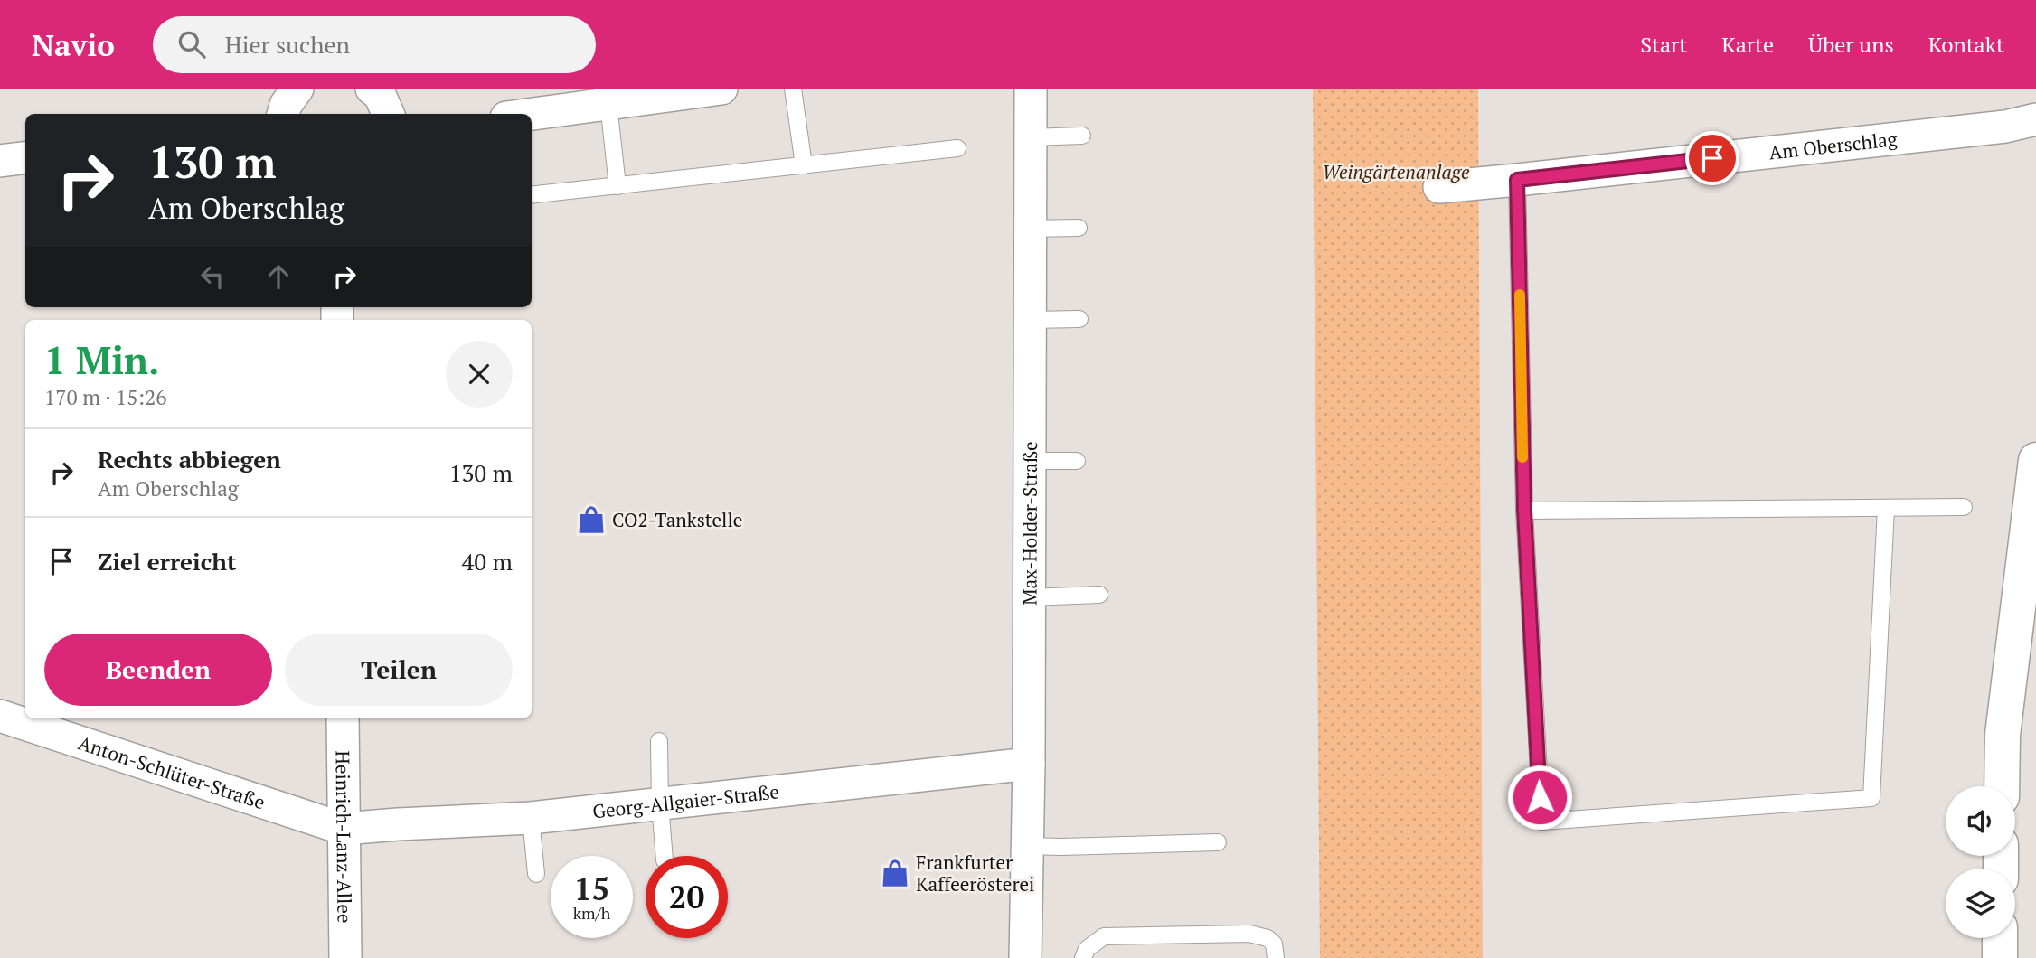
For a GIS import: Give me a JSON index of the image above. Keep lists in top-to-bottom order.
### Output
{
  "streets": {
    "street": [
      "Am Oberschlag",
      "Max-Holder-Straße",
      "Anton-Schlüter-Straße",
      "Georg-Allgaier-Straße",
      "Heinrich-Lanz-Allee"
    ]
  },
  "crossings": [
    ["Max-Holder-Straße", "Georg-Allgaier-Straße"],
    ["Anton-Schlüter-Straße", "Georg-Allgaier-Straße"],
    ["Anton-Schlüter-Straße", "Heinrich-Lanz-Allee"],
    ["Georg-Allgaier-Straße", "Heinrich-Lanz-Allee"]
  ],
  "parks": ["Weingärtenanlage"],
  "places": {
    "shop": ["CO2-Tankstelle", "Frankfurter Kaffeerösterei"]
  },
  "page": {
    "header": "Navio",
    "search": "Hier suchen",
    "nav": [
      "Start",
      "Karte",
      "Über uns",
      "Kontakt"
    ],
    "turn": ["130 m", "Am Oberschlag"],
    "heading": ["1 Min.", "170 m · 15:26"],
    "list": [
      {
        "name": "Rechts abbiegen",
        "note": "Am Oberschlag",
        "value": "130 m"
      },
      {
        "name": "Ziel erreicht",
        "value": "40 m"
      }
    ],
    "buttons": ["Beenden", "Teilen"],
    "speed": "15 km/h",
    "limit": "20"
  }
}
